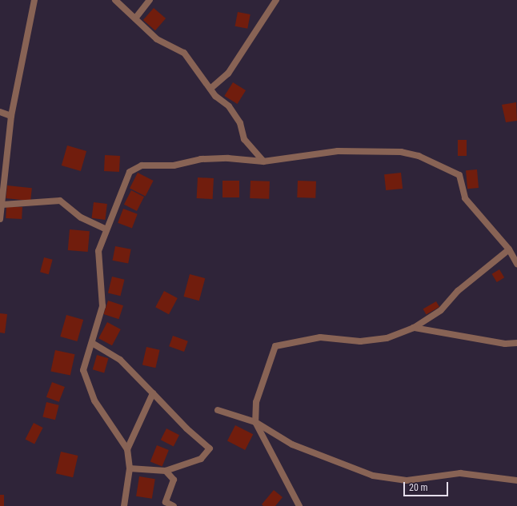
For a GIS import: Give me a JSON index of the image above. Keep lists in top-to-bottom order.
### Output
{
  "scale_bar": "20 m"
}
